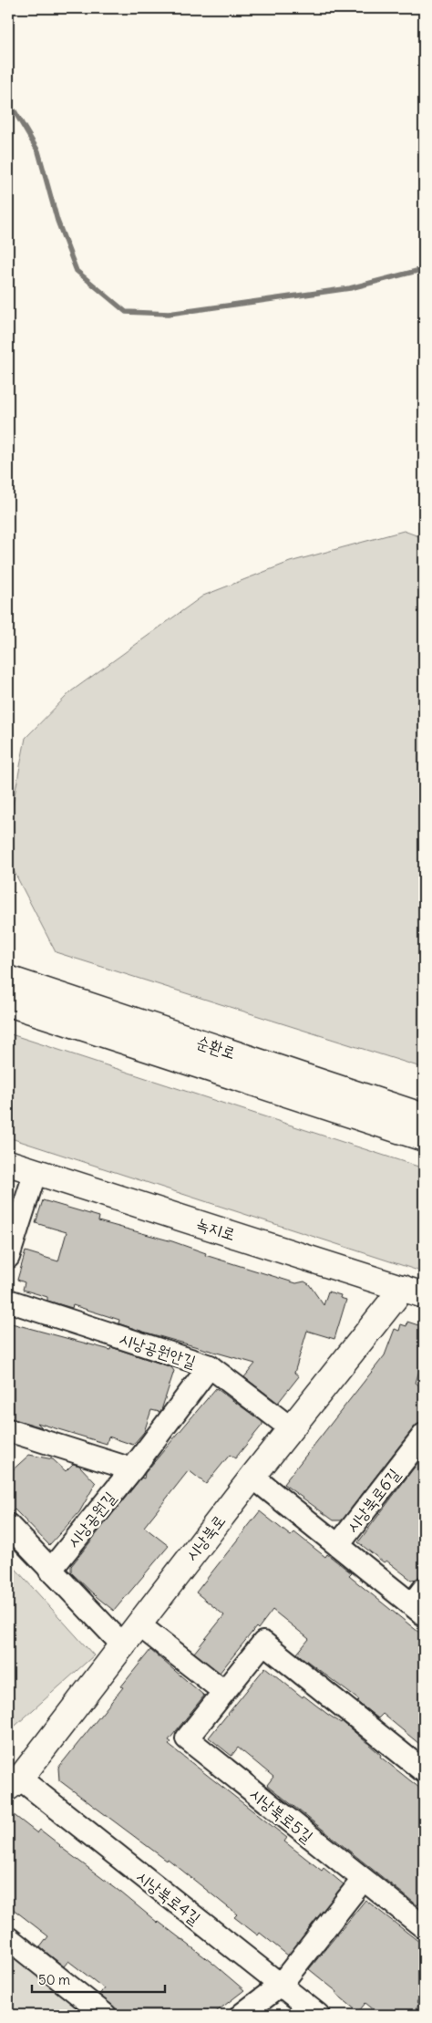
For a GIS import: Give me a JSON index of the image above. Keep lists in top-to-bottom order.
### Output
{
  "streets": {
    "street": [
      "순환로",
      "녹지로",
      "시낭공원안길",
      "시낭북로6길",
      "시낭공원길",
      "시낭북로",
      "시낭북로5길",
      "시낭북로4길"
    ]
  },
  "crossings": [
    ["녹지로", "시낭북로"],
    ["시낭공원안길", "시낭공원길"],
    ["시낭공원안길", "시낭북로"],
    ["시낭북로6길", "시낭북로"],
    ["시낭북로", "시낭북로4길"]
  ],
  "scale_bar": "50 m"
}
